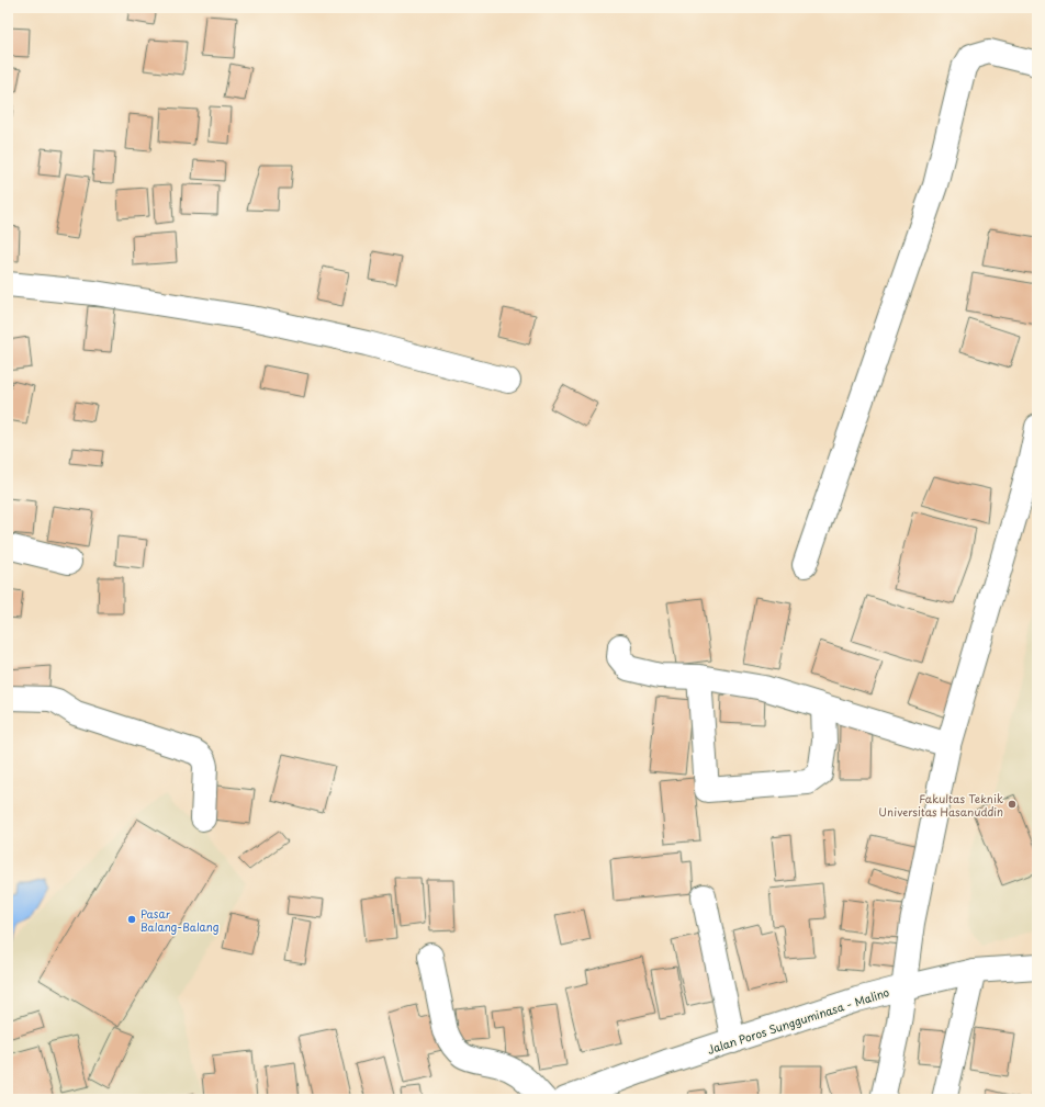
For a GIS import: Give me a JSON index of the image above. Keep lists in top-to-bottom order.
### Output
{
  "streets": {
    "street": ["Jalan Poros Sungguminasa - Malino"]
  },
  "places": ["Fakultas Teknik Universitas Hasanuddin", "Pasar Balang-Balang"]
}
